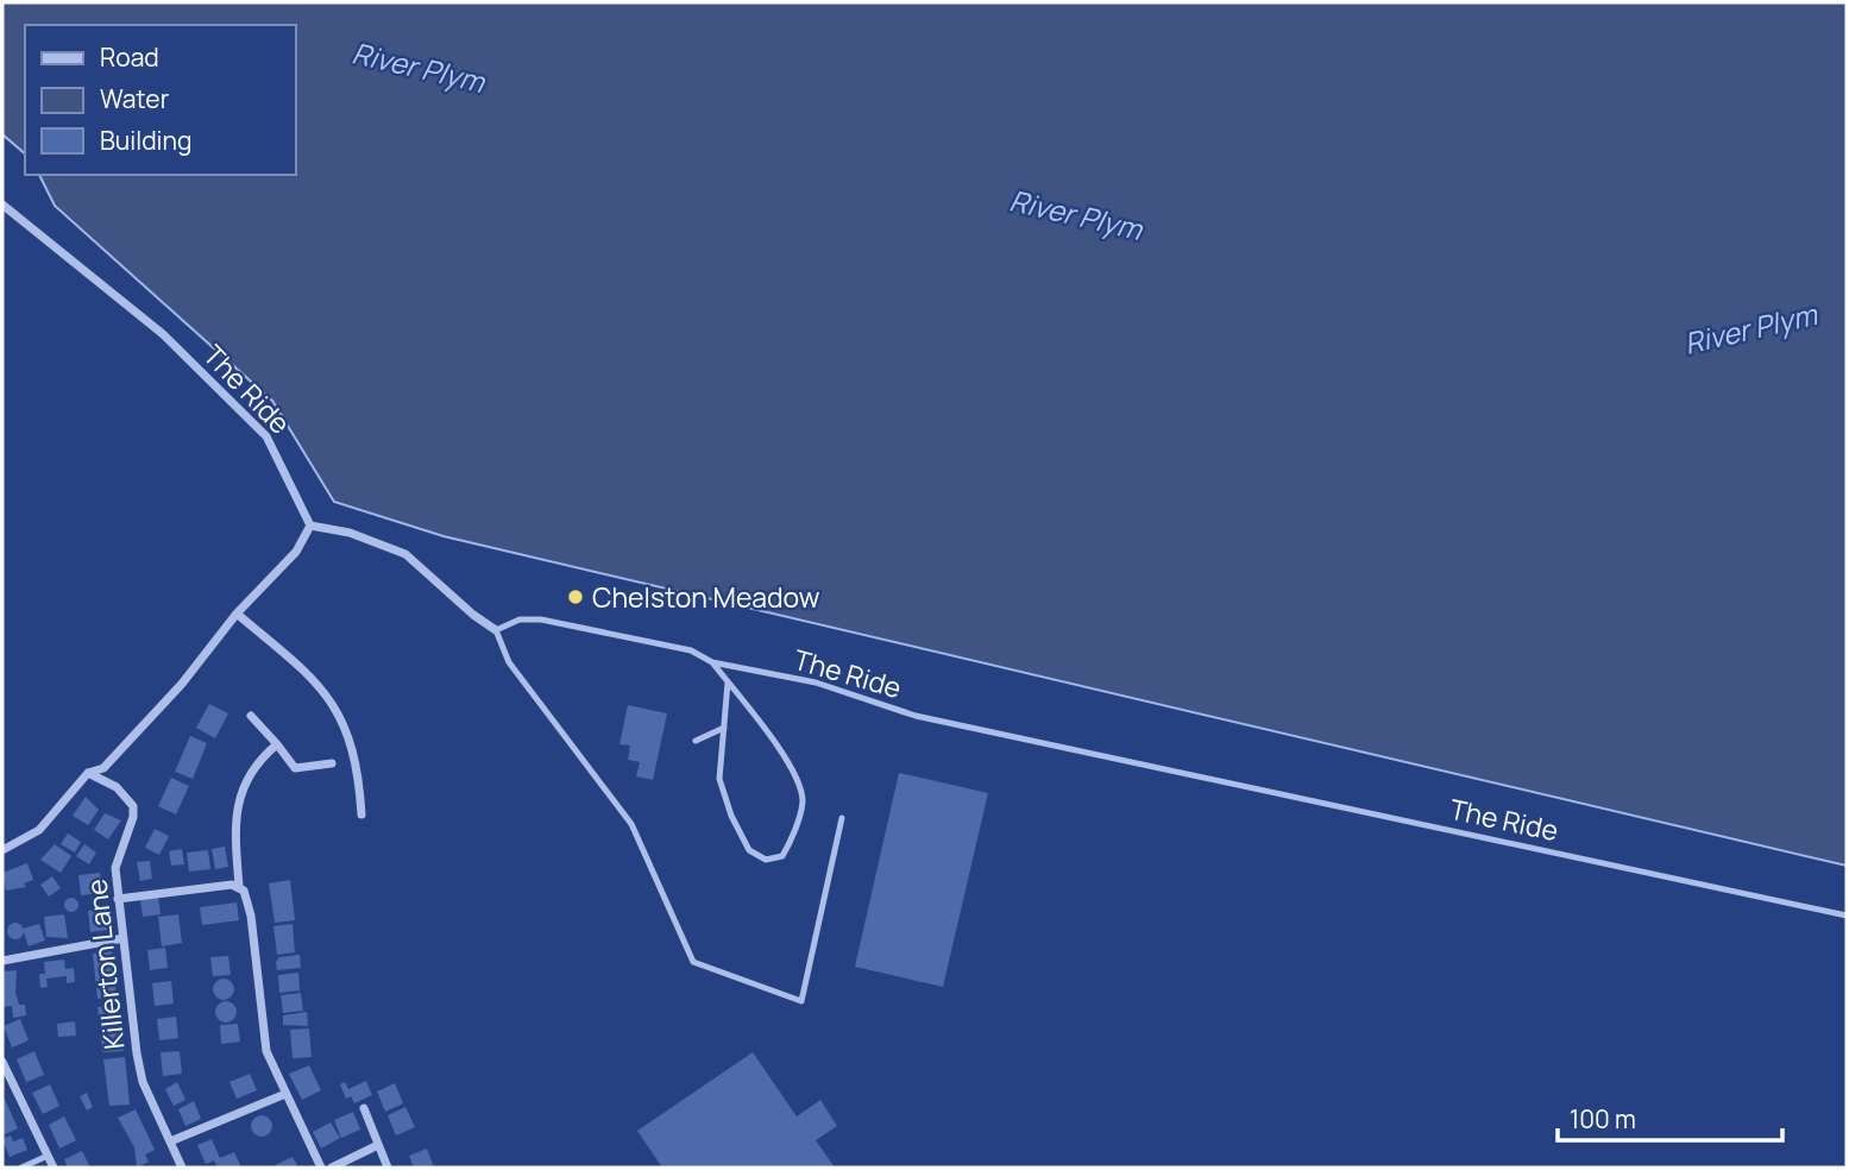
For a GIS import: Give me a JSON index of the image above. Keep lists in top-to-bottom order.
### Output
{
  "streets": {
    "street": ["The Ride", "Killerton Lane"]
  },
  "water": ["River Plym"],
  "places": ["Chelston Meadow"],
  "legend": ["Road", "Water", "Building"],
  "scale_bar": "100 m"
}
